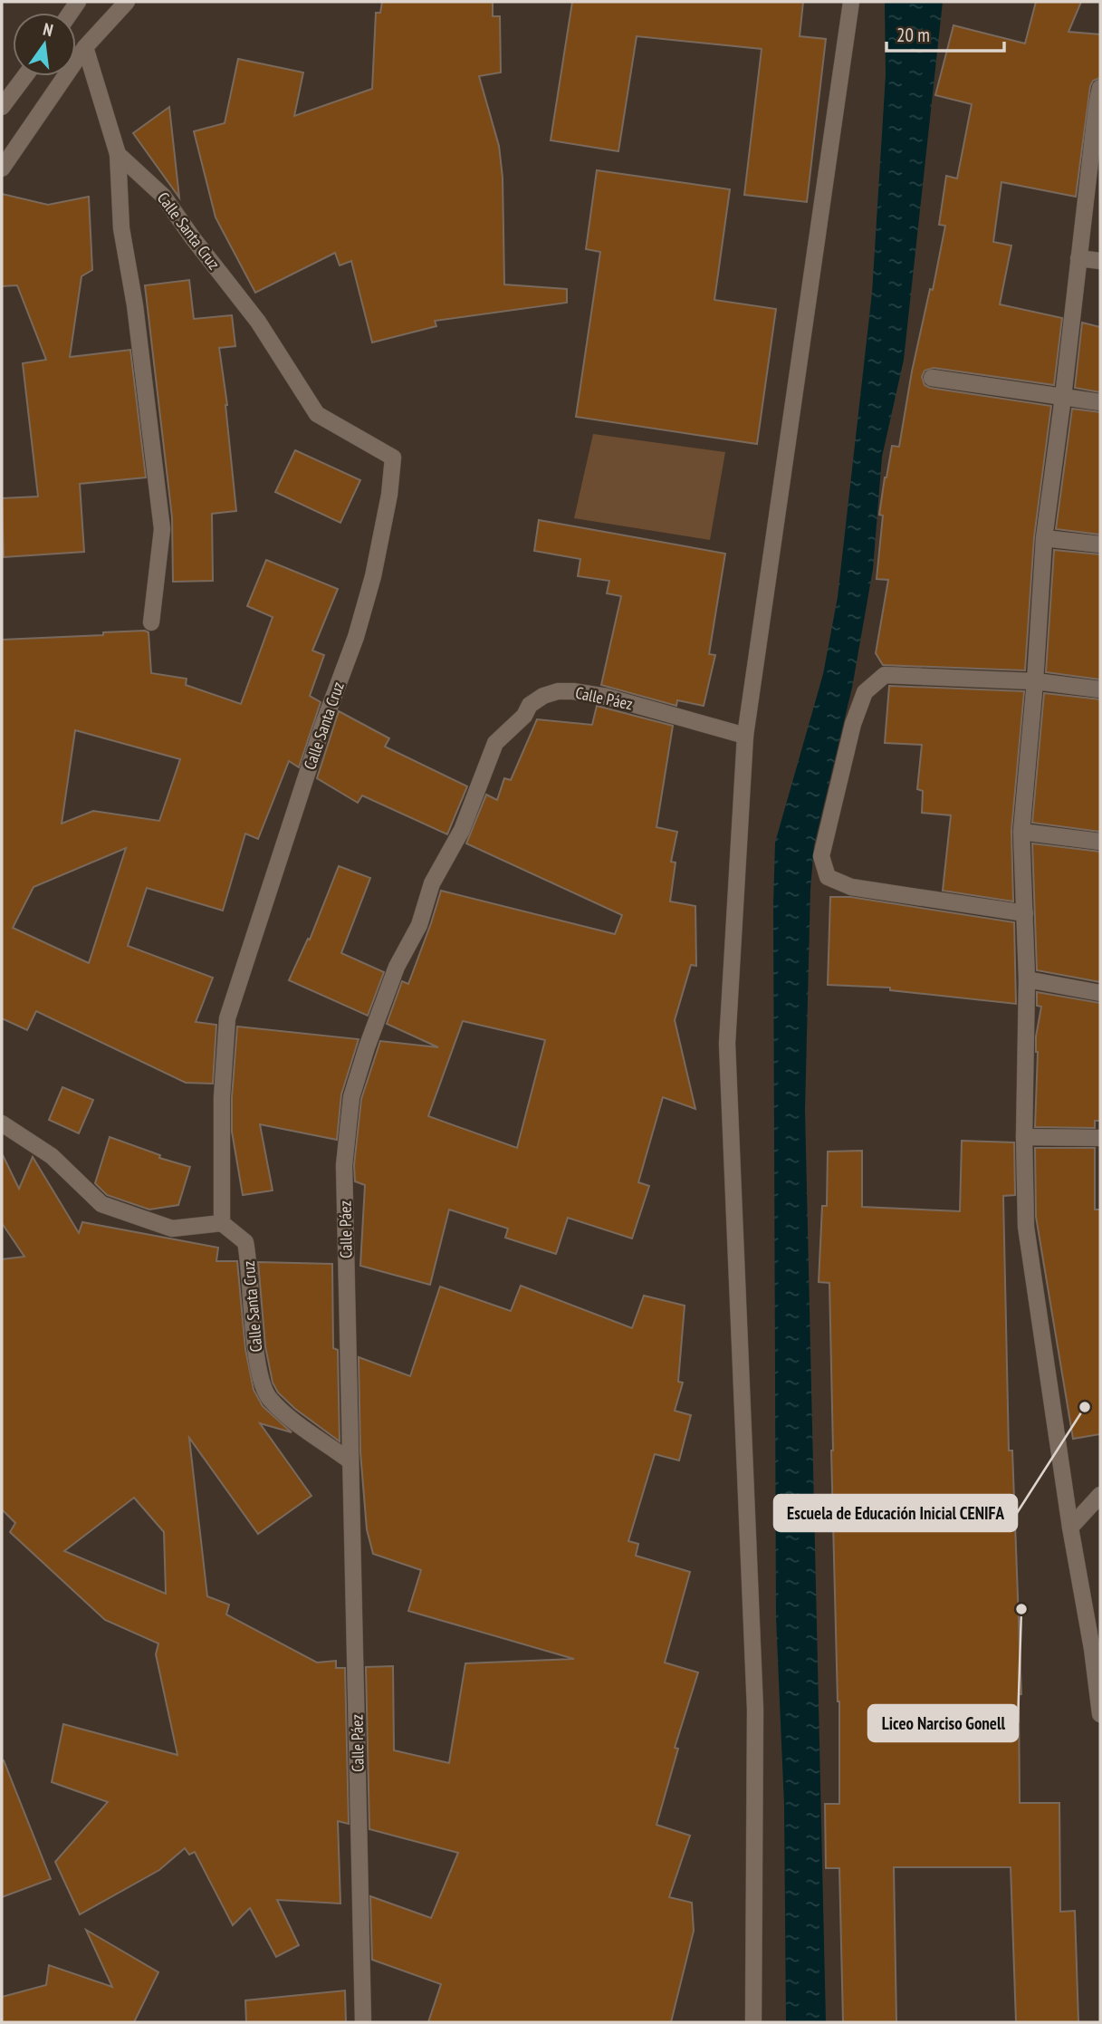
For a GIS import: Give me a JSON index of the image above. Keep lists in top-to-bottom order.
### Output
{
  "streets": {
    "street": ["Calle Santa Cruz", "Calle Páez"]
  },
  "crossings": [
    ["Calle Santa Cruz", "Calle Páez"]
  ],
  "places": ["Escuela de Educación Inicial CENIFA", "Liceo Narciso Gonell"],
  "scale_bar": "20 m",
  "north": "top"
}
